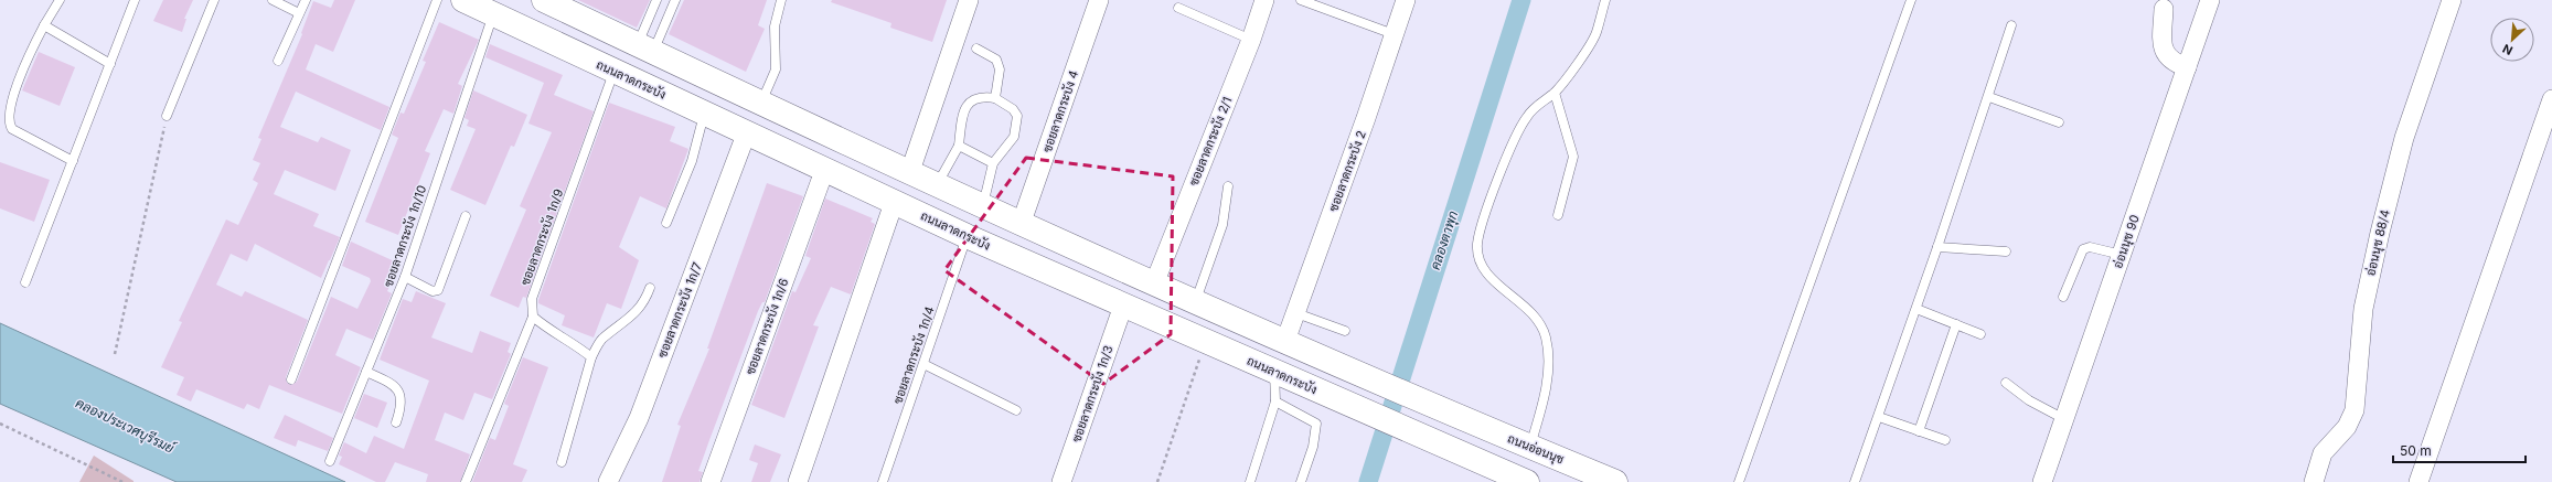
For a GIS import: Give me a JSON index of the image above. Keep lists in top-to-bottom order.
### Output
{
  "streets": {
    "main road": ["ถนนลาดกระบัง", "ถนนอ่อนนุช"],
    "street": [
      "ซอยลาดกระบัง 4",
      "ซอยลาดกระบัง 2/1",
      "ซอยลาดกระบัง 2",
      "อ่อนนุช 90",
      "อ่อนนุช 88/4",
      "ซอยลาดกระบัง 1ก/7",
      "ซอยลาดกระบัง 1ก/6",
      "ซอยลาดกระบัง 1ก/3"
    ],
    "lane": ["ซอยลาดกระบัง 1ก/10", "ซอยลาดกระบัง 1ก/9", "ซอยลาดกระบัง 1ก/4"]
  },
  "crossings": [
    ["ถนนลาดกระบัง", "ซอยลาดกระบัง 1ก/10"],
    ["ถนนลาดกระบัง", "ซอยลาดกระบัง 1ก/9"],
    ["ถนนลาดกระบัง", "ซอยลาดกระบัง 1ก/7"],
    ["ถนนลาดกระบัง", "ซอยลาดกระบัง 1ก/6"],
    ["ถนนลาดกระบัง", "ซอยลาดกระบัง 1ก/4"],
    ["ถนนลาดกระบัง", "ซอยลาดกระบัง 1ก/3"],
    ["ซอยลาดกระบัง 2", "ถนนอ่อนนุช"]
  ],
  "water": ["คลองตาพุก", "คลองประเวศบุรีรมย์"],
  "scale_bar": "50 m",
  "north": "bottom left"
}
